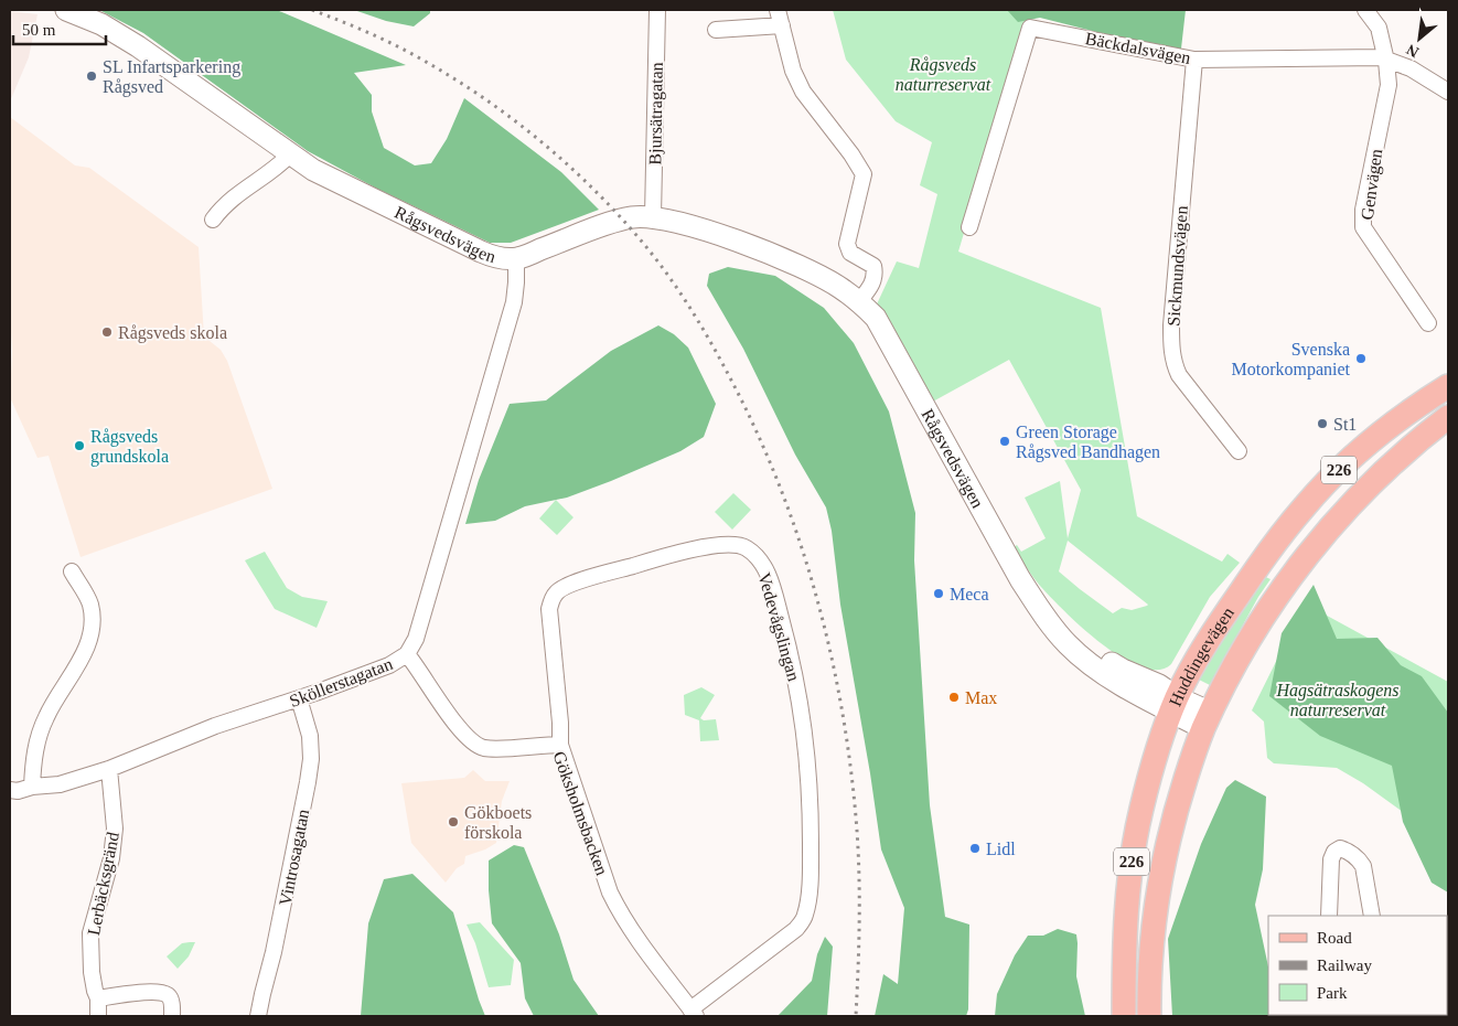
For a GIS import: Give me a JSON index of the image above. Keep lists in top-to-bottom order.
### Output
{
  "streets": {
    "main road": ["226", "Huddingevägen"],
    "street": [
      "Bäckdalsvägen",
      "Bjursätragatan",
      "Genvägen",
      "Rågsvedsvägen",
      "Sickmundsvägen",
      "Vedevågslingan",
      "Sköllerstagatan",
      "Göksholmsbacken",
      "Vintrosagatan",
      "Lerbäcksgränd"
    ]
  },
  "crossings": [
    ["Bäckdalsvägen", "Genvägen"],
    ["Bäckdalsvägen", "Sickmundsvägen"],
    ["Bjursätragatan", "Rågsvedsvägen"],
    ["Rågsvedsvägen", "Huddingevägen"],
    ["Rågsvedsvägen", "Sköllerstagatan"],
    ["Vedevågslingan", "Göksholmsbacken"],
    ["Sköllerstagatan", "Göksholmsbacken"],
    ["Sköllerstagatan", "Vintrosagatan"],
    ["Sköllerstagatan", "Lerbäcksgränd"]
  ],
  "parks": ["Rågsveds naturreservat", "Hagsätraskogens naturreservat"],
  "places": [
    "SL Infartsparkering Rågsved",
    "Rågsveds skola",
    "Svenska Motorkompaniet",
    "St1",
    "Green Storage Rågsved Bandhagen",
    "Rågsveds grundskola",
    "Meca",
    "Max",
    "Gökboets förskola",
    "Lidl"
  ],
  "legend": ["Road", "Railway", "Park"],
  "scale_bar": "50 m",
  "north": "bottom left"
}
